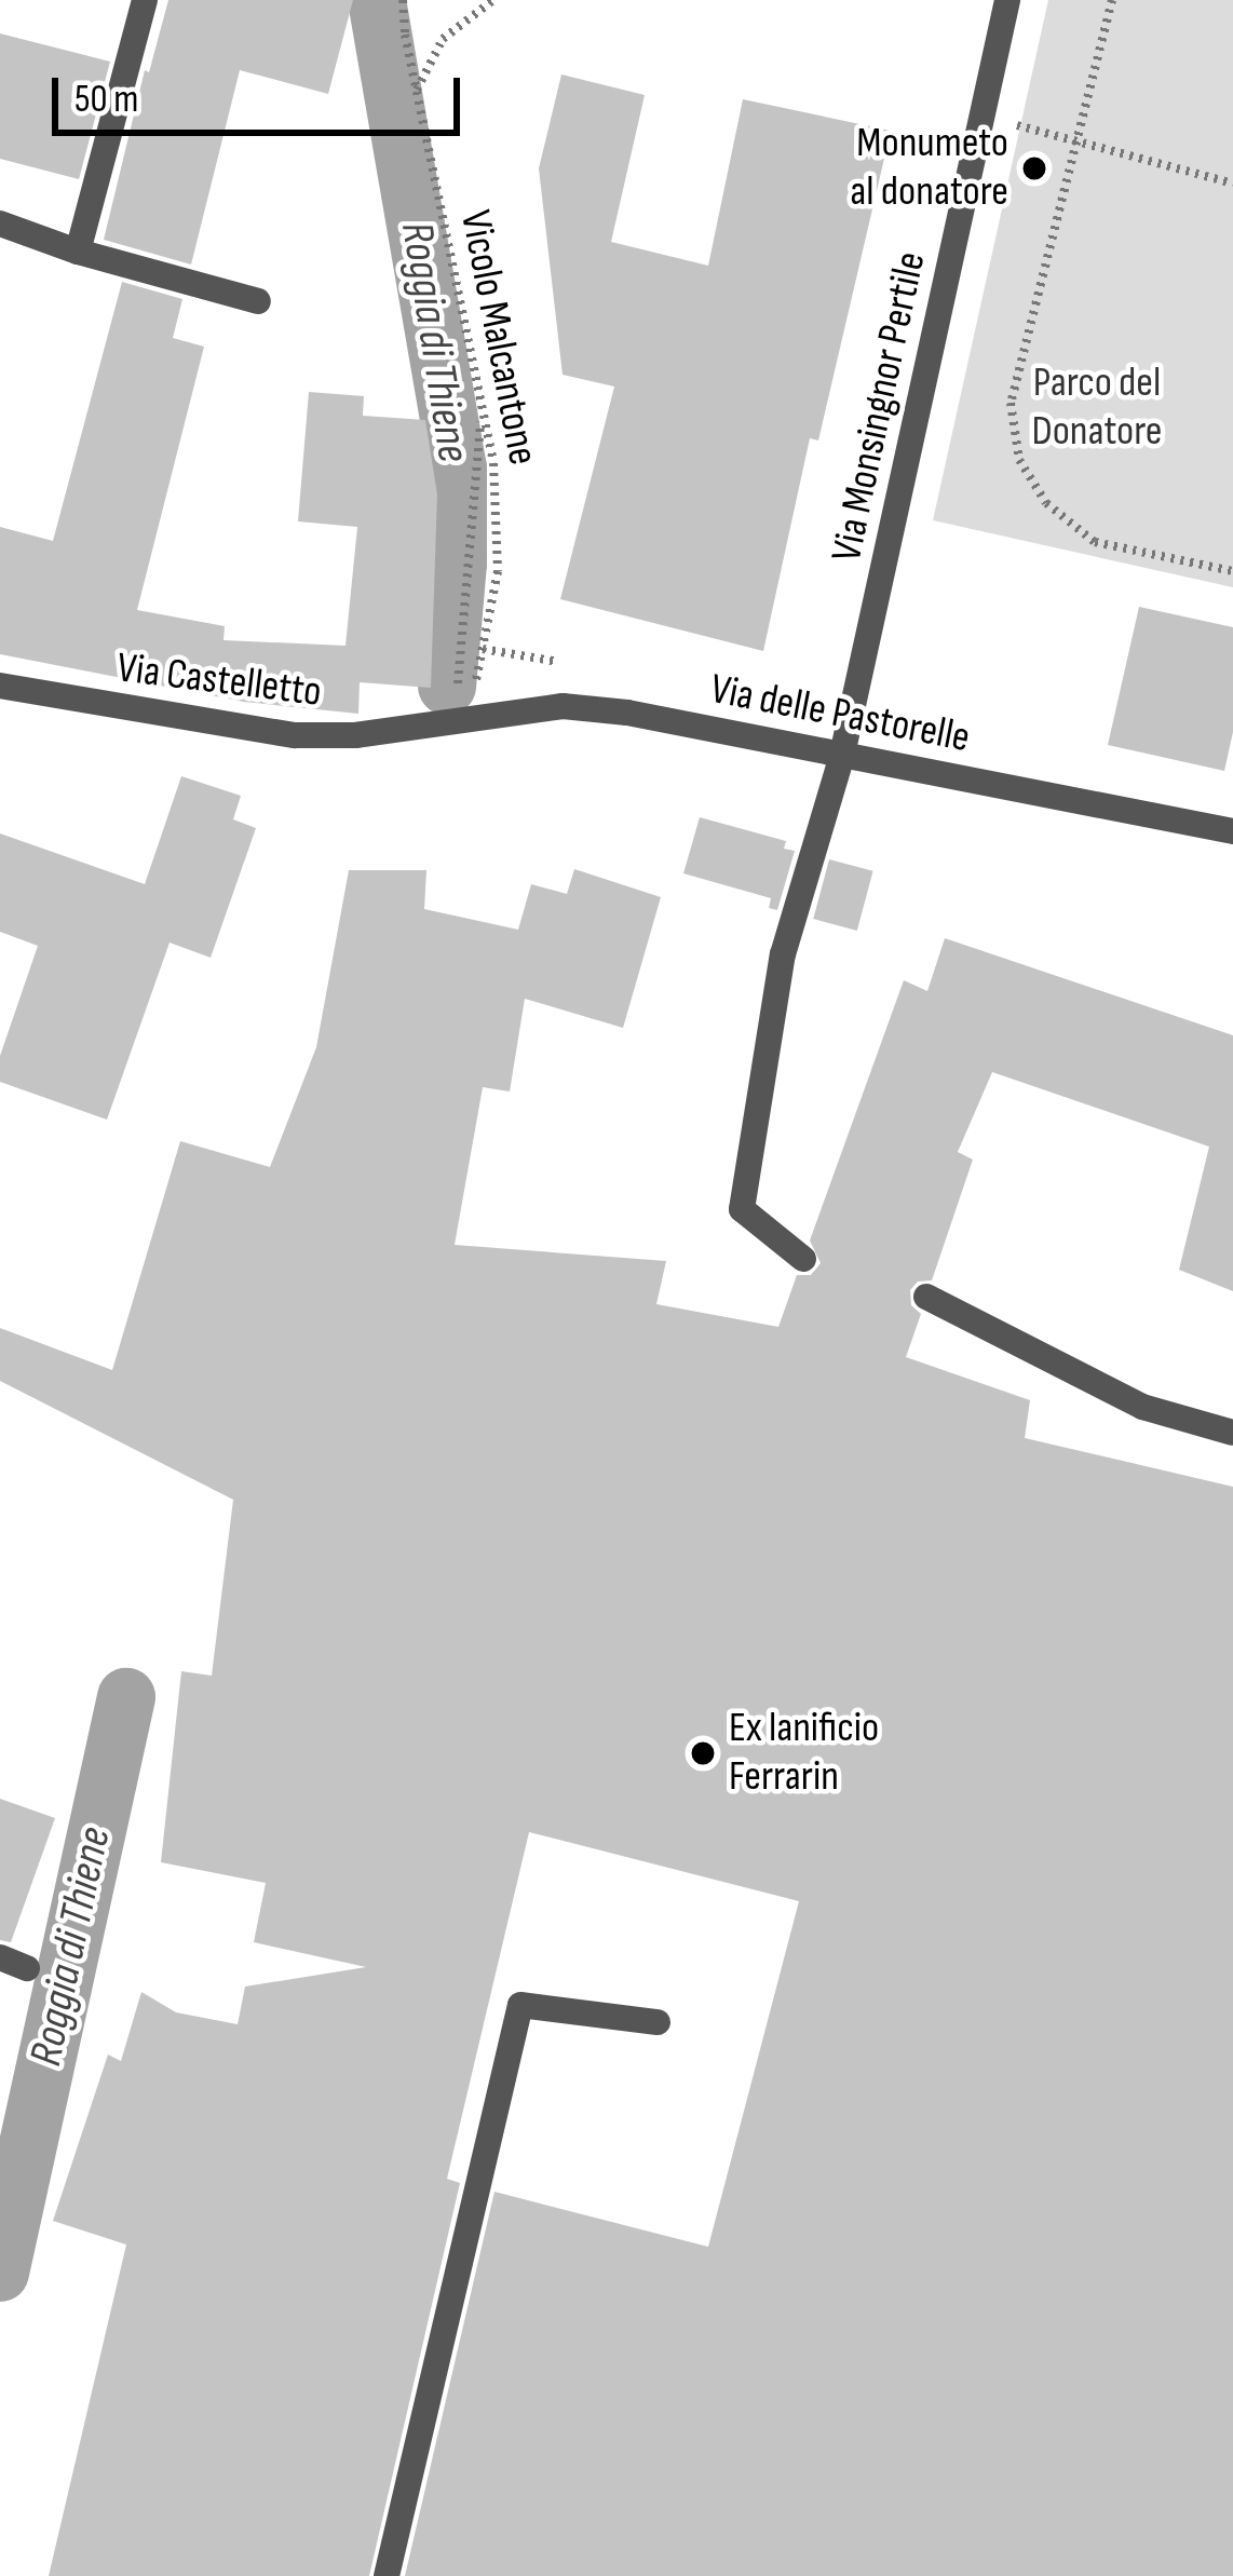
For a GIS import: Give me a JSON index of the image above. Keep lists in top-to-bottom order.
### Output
{
  "streets": {
    "street": ["Via Monsingnor Pertile", "Via Castelletto", "Via delle Pastorelle"],
    "path": ["Vicolo Malcantone"]
  },
  "crossings": [
    ["Via Monsingnor Pertile", "Via delle Pastorelle"],
    ["Via Castelletto", "Via delle Pastorelle"]
  ],
  "water": ["Roggia di Thiene"],
  "parks": ["Parco del Donatore"],
  "places": ["Monumeto al donatore", "Ex lanificio Ferrarin"],
  "scale_bar": "50 m"
}
